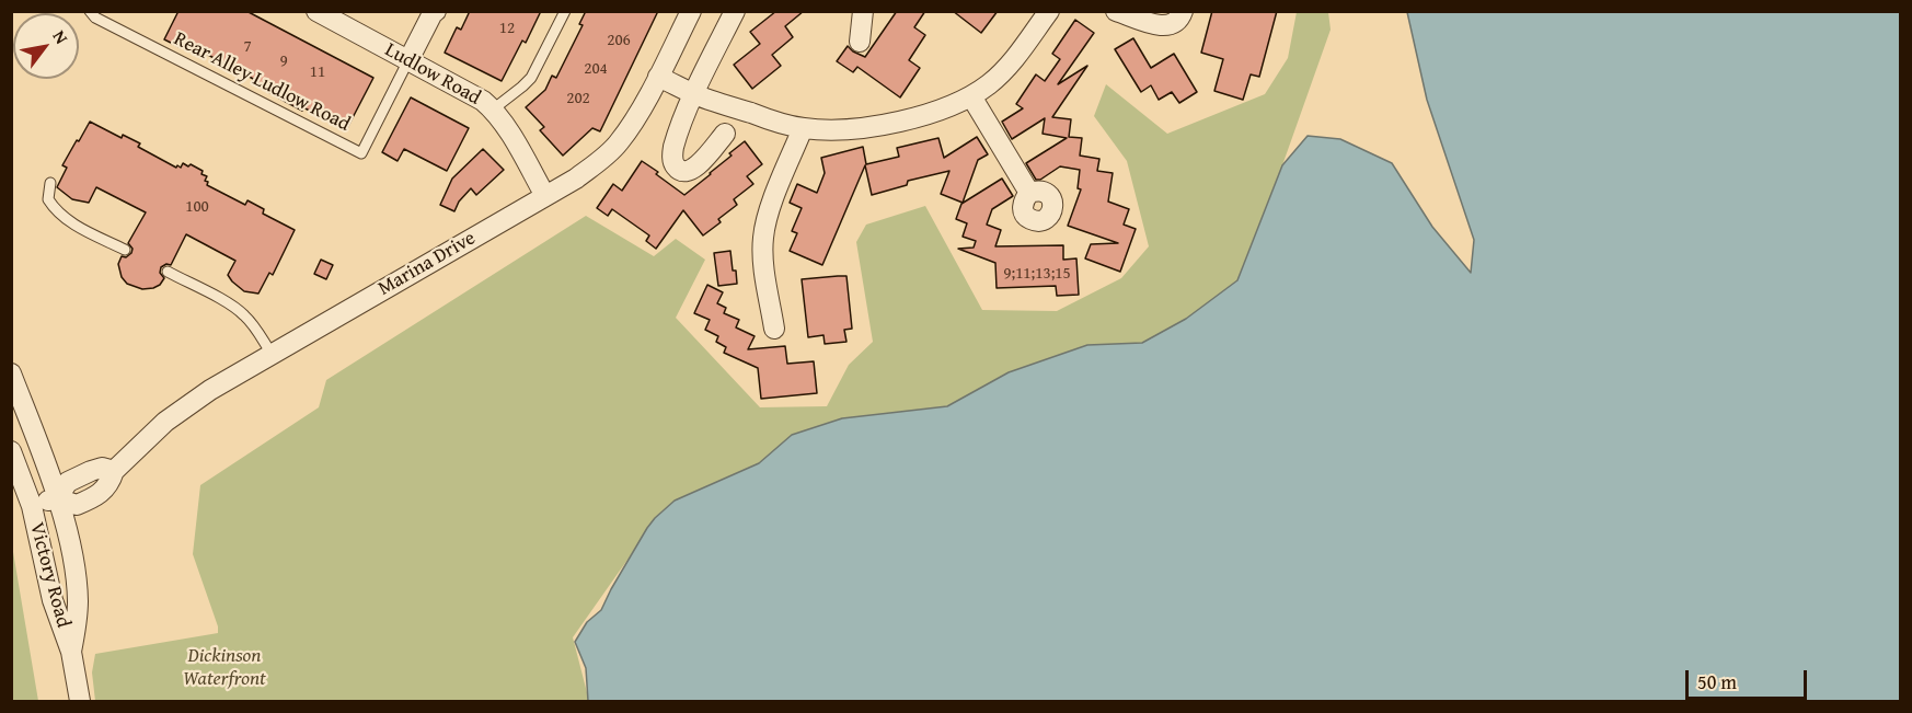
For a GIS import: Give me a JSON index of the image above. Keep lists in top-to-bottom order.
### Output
{
  "streets": {
    "street": ["Ludlow Road", "Marina Drive", "Victory Road"],
    "lane": ["Rear Alley Ludlow Road"]
  },
  "crossings": [
    ["Ludlow Road", "Rear Alley Ludlow Road"],
    ["Ludlow Road", "Marina Drive"],
    ["Marina Drive", "Victory Road"]
  ],
  "parks": ["Dickinson Waterfront"],
  "house_numbers": [
    "12",
    "206",
    "7",
    "9",
    "204",
    "11",
    "202",
    "100",
    "9;11;13;15"
  ],
  "scale_bar": "50 m",
  "north": "top right"
}
